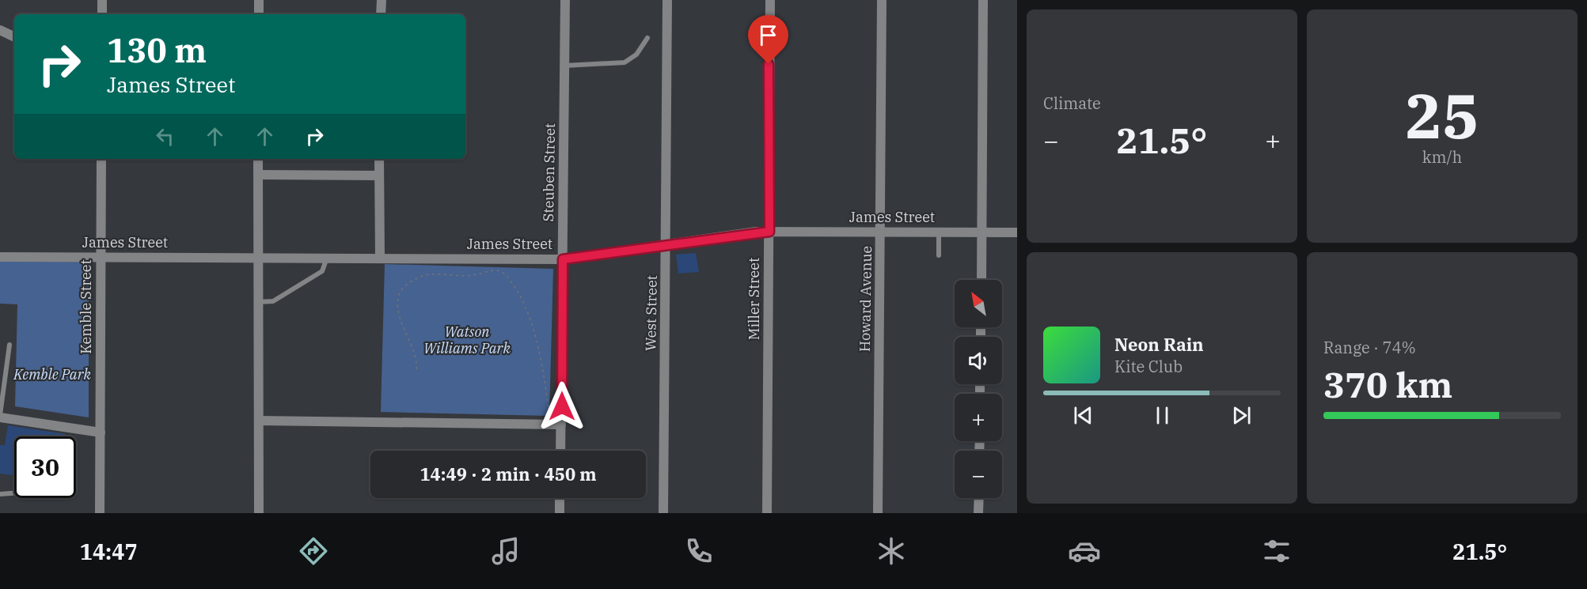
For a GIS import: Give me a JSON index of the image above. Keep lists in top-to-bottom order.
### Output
{
  "streets": {
    "street": [
      "Steuben Street",
      "James Street",
      "Miller Street",
      "Howard Avenue",
      "Kemble Street",
      "West Street"
    ]
  },
  "crossings": [
    ["Steuben Street", "James Street"],
    ["James Street", "Miller Street"],
    ["James Street", "Howard Avenue"],
    ["James Street", "Kemble Street"],
    ["James Street", "West Street"]
  ],
  "parks": ["Watson Williams Park", "Kemble Park"],
  "north": "top left",
  "page": {
    "tile": [
      "Climate",
      ["25", "km/h"],
      ["Range · 74%", "370 km"]
    ],
    "turn": ["130 m", "James Street"],
    "heat": ["−", "21.5°", "+"],
    "map_buttons": ["+", "−"],
    "song": ["Neon Rain", "Kite Club"],
    "limit": "30",
    "trip": "14:49 · 2 min · 450 m",
    "tabs": ["14:47", "21.5°"]
  }
}
